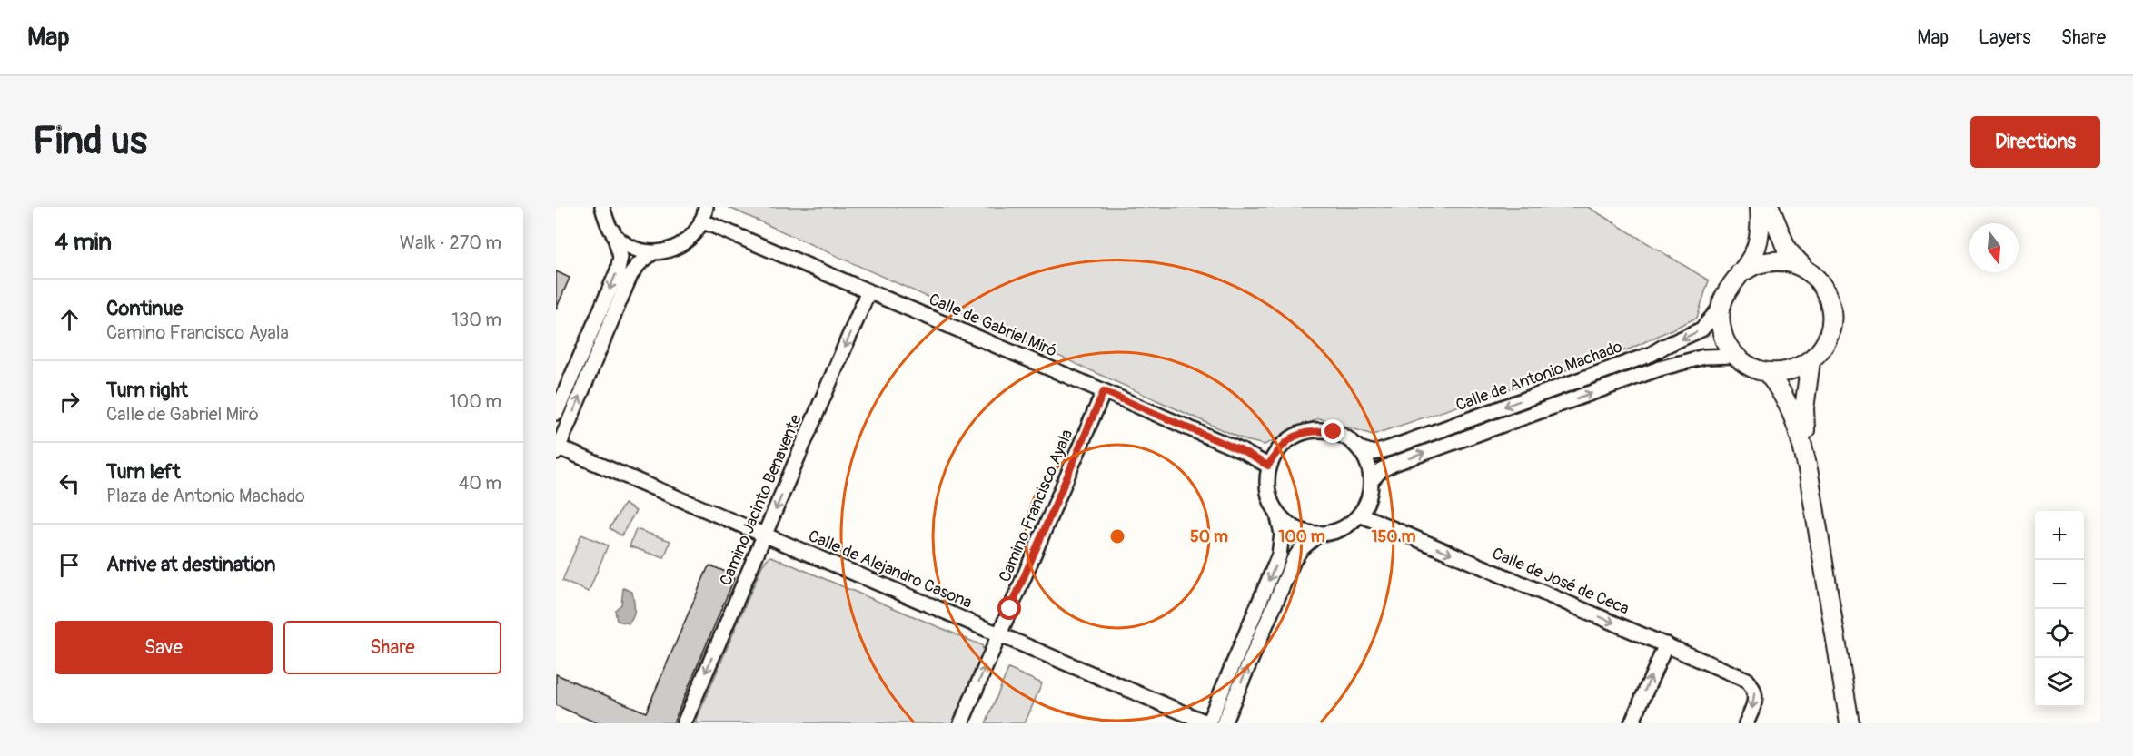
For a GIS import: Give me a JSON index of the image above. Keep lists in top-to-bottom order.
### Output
{
  "streets": {
    "street": [
      "Calle de Gabriel Miró",
      "Calle de Antonio Machado",
      "Camino Jacinto Benavente",
      "Camino Francisco Ayala",
      "Calle de Alejandro Casona",
      "Calle de José de Ceca"
    ]
  },
  "crossings": [
    ["Calle de Gabriel Miró", "Calle de Antonio Machado"],
    ["Calle de Gabriel Miró", "Camino Jacinto Benavente"],
    ["Calle de Gabriel Miró", "Camino Francisco Ayala"],
    ["Calle de Gabriel Miró", "Calle de José de Ceca"],
    ["Calle de Antonio Machado", "Calle de José de Ceca"],
    ["Camino Jacinto Benavente", "Calle de Alejandro Casona"],
    ["Camino Francisco Ayala", "Calle de Alejandro Casona"]
  ],
  "one_way": ["Camino Jacinto Benavente", "Calle de José de Ceca"],
  "north": "bottom",
  "page": {
    "header": "Map",
    "nav": ["Map", "Layers", "Share"],
    "buttons": [
      "Directions",
      ["Save", "Share"]
    ],
    "title": "Find us",
    "heading": ["4 min", "Walk · 270 m"],
    "list": [
      ["Continue", "Camino Francisco Ayala", "130 m"],
      ["Turn right", "Calle de Gabriel Miró", "100 m"],
      ["Turn left", "Plaza de Antonio Machado", "40 m"],
      "Arrive at destination"
    ],
    "map_buttons": ["+", "−"]
  },
  "rings": ["50 m", "100 m", "150 m"]
}
